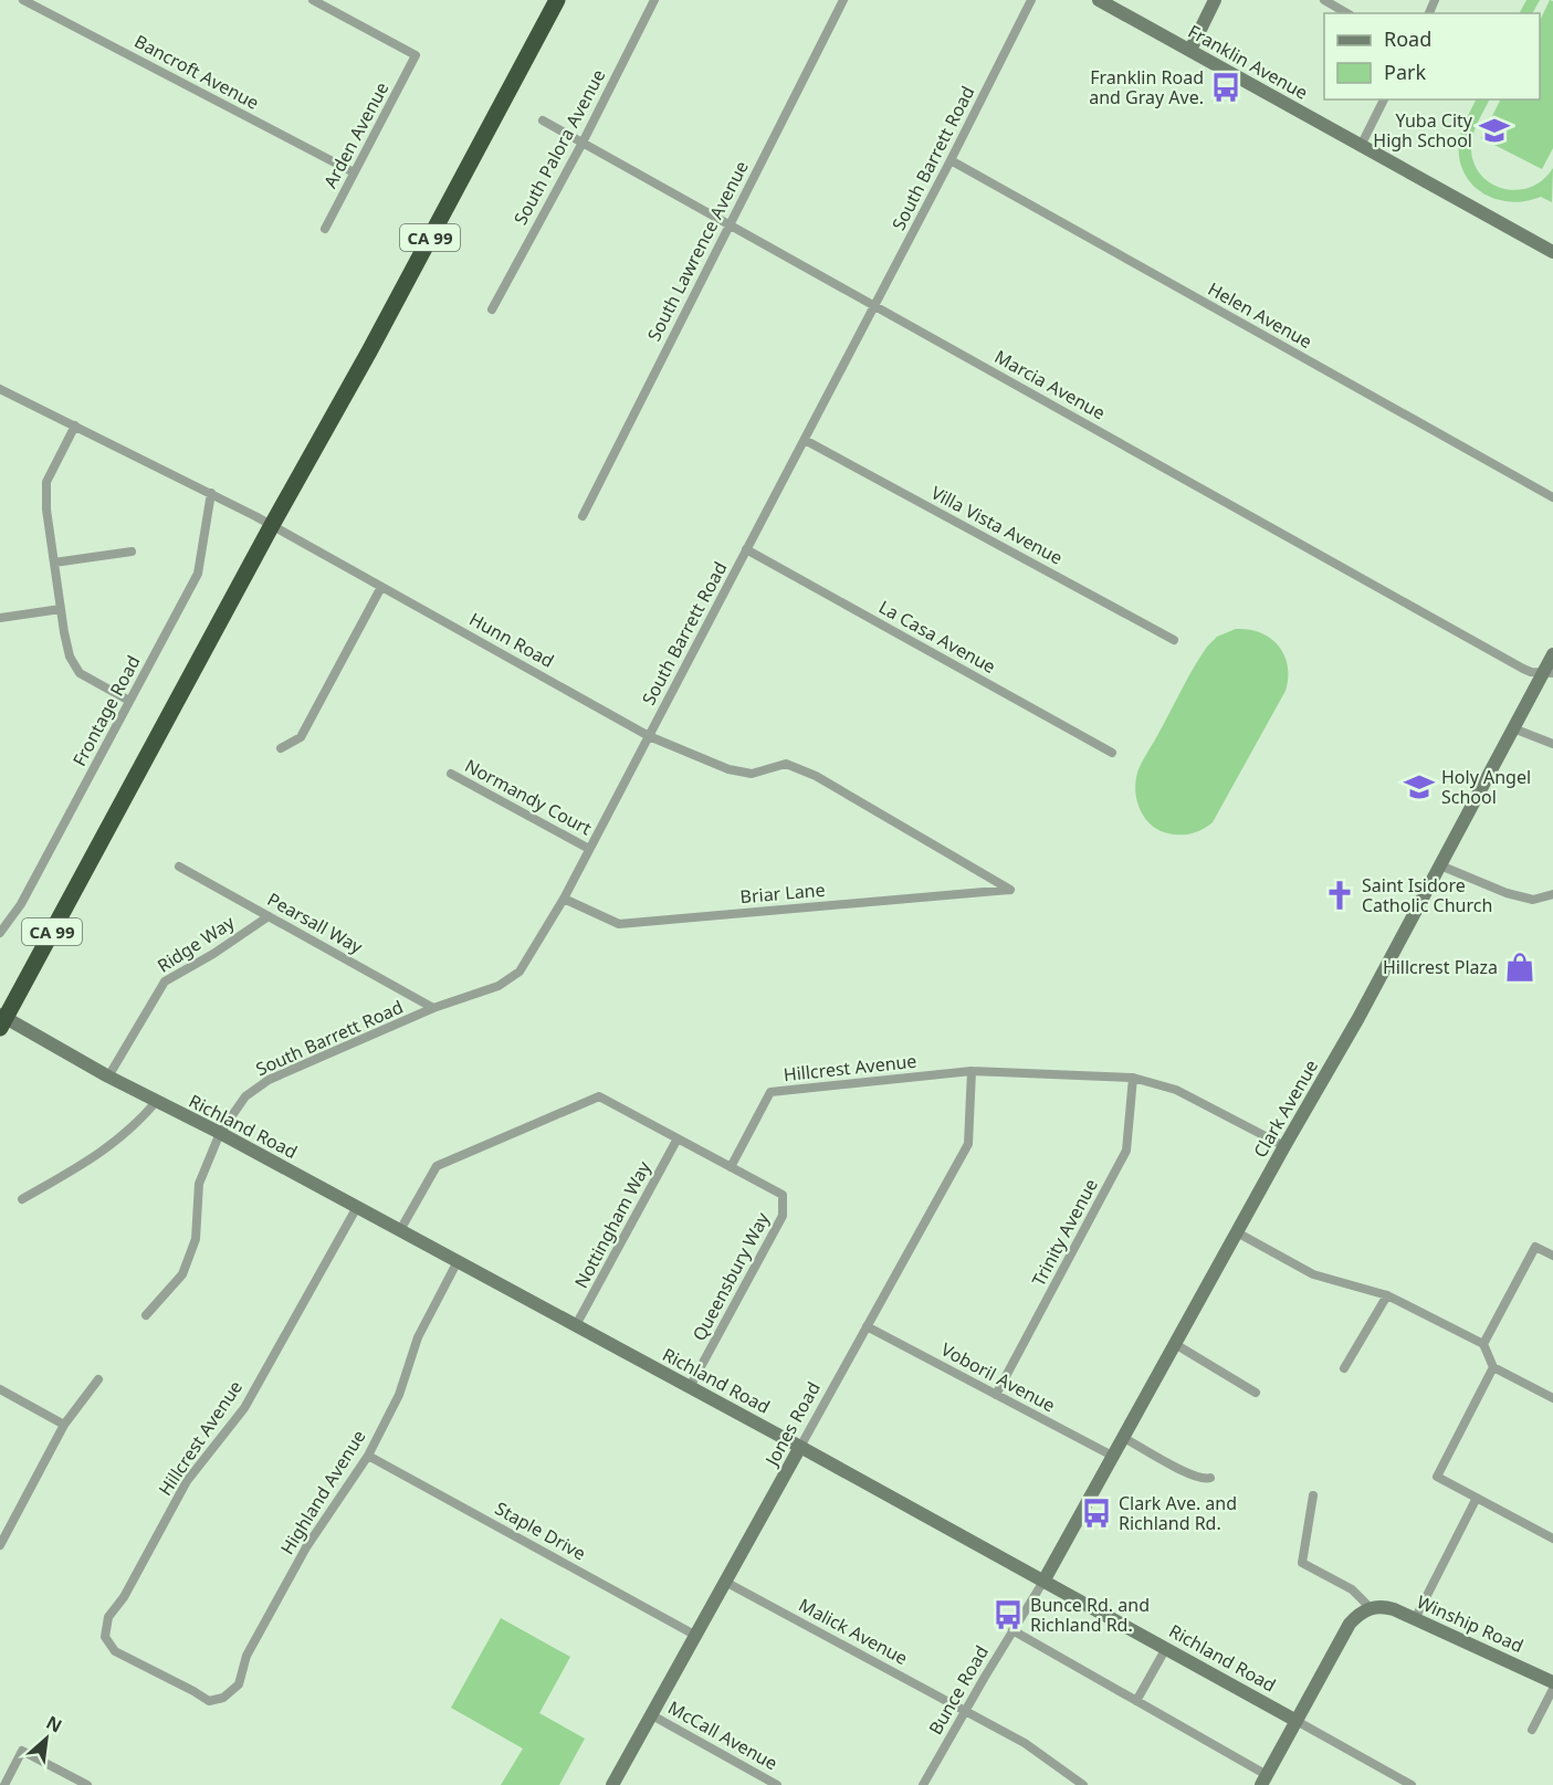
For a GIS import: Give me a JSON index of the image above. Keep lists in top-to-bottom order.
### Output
{
  "streets": {
    "highway": ["CA 99"],
    "street": [
      "Franklin Avenue",
      "Bancroft Avenue",
      "Arden Avenue",
      "South Palora Avenue",
      "South Barrett Road",
      "South Lawrence Avenue",
      "Helen Avenue",
      "Marcia Avenue",
      "Villa Vista Avenue",
      "La Casa Avenue",
      "Hunn Road",
      "Frontage Road",
      "Normandy Court",
      "Briar Lane",
      "Pearsall Way",
      "Ridge Way",
      "Hillcrest Avenue",
      "Clark Avenue",
      "Richland Road",
      "Nottingham Way",
      "Trinity Avenue",
      "Queensbury Way",
      "Voboril Avenue",
      "Jones Road",
      "Highland Avenue",
      "Staple Drive",
      "Winship Road",
      "Malick Avenue",
      "Bunce Road",
      "McCall Avenue"
    ]
  },
  "crossings": [
    ["Bancroft Avenue", "Arden Avenue"],
    ["South Palora Avenue", "Marcia Avenue"],
    ["South Barrett Road", "Helen Avenue"],
    ["South Barrett Road", "Marcia Avenue"],
    ["South Barrett Road", "Villa Vista Avenue"],
    ["South Barrett Road", "La Casa Avenue"],
    ["South Barrett Road", "Hunn Road"],
    ["South Barrett Road", "Normandy Court"],
    ["South Barrett Road", "Briar Lane"],
    ["South Barrett Road", "Pearsall Way"],
    ["South Barrett Road", "Richland Road"],
    ["CA 99", "Hunn Road"],
    ["CA 99", "Richland Road"],
    ["South Lawrence Avenue", "Marcia Avenue"],
    ["Marcia Avenue", "Clark Avenue"],
    ["Hunn Road", "Frontage Road"],
    ["Hunn Road", "Briar Lane"],
    ["Pearsall Way", "Ridge Way"],
    ["Ridge Way", "Richland Road"],
    ["Hillcrest Avenue", "Clark Avenue"],
    ["Hillcrest Avenue", "Richland Road"],
    ["Hillcrest Avenue", "Trinity Avenue"],
    ["Hillcrest Avenue", "Queensbury Way"],
    ["Hillcrest Avenue", "Jones Road"],
    ["Hillcrest Avenue", "Highland Avenue"],
    ["Clark Avenue", "Richland Road"],
    ["Clark Avenue", "Voboril Avenue"],
    ["Clark Avenue", "Bunce Road"],
    ["Richland Road", "Nottingham Way"],
    ["Richland Road", "Queensbury Way"],
    ["Richland Road", "Jones Road"],
    ["Richland Road", "Highland Avenue"],
    ["Richland Road", "Bunce Road"],
    ["Trinity Avenue", "Voboril Avenue"],
    ["Voboril Avenue", "Jones Road"],
    ["Jones Road", "Staple Drive"],
    ["Jones Road", "Malick Avenue"],
    ["Jones Road", "McCall Avenue"],
    ["Highland Avenue", "Staple Drive"],
    ["Malick Avenue", "Bunce Road"]
  ],
  "places": {
    "bus stop": ["Franklin Road and Gray Ave.", "Clark Ave. and Richland Rd.", "Bunce Rd. and Richland Rd."],
    "school or university": ["Yuba City High School", "Holy Angel School"],
    "church": ["Saint Isidore Catholic Church"],
    "shop": ["Hillcrest Plaza"]
  },
  "legend": ["Road", "Park"],
  "north": "top right"
}
